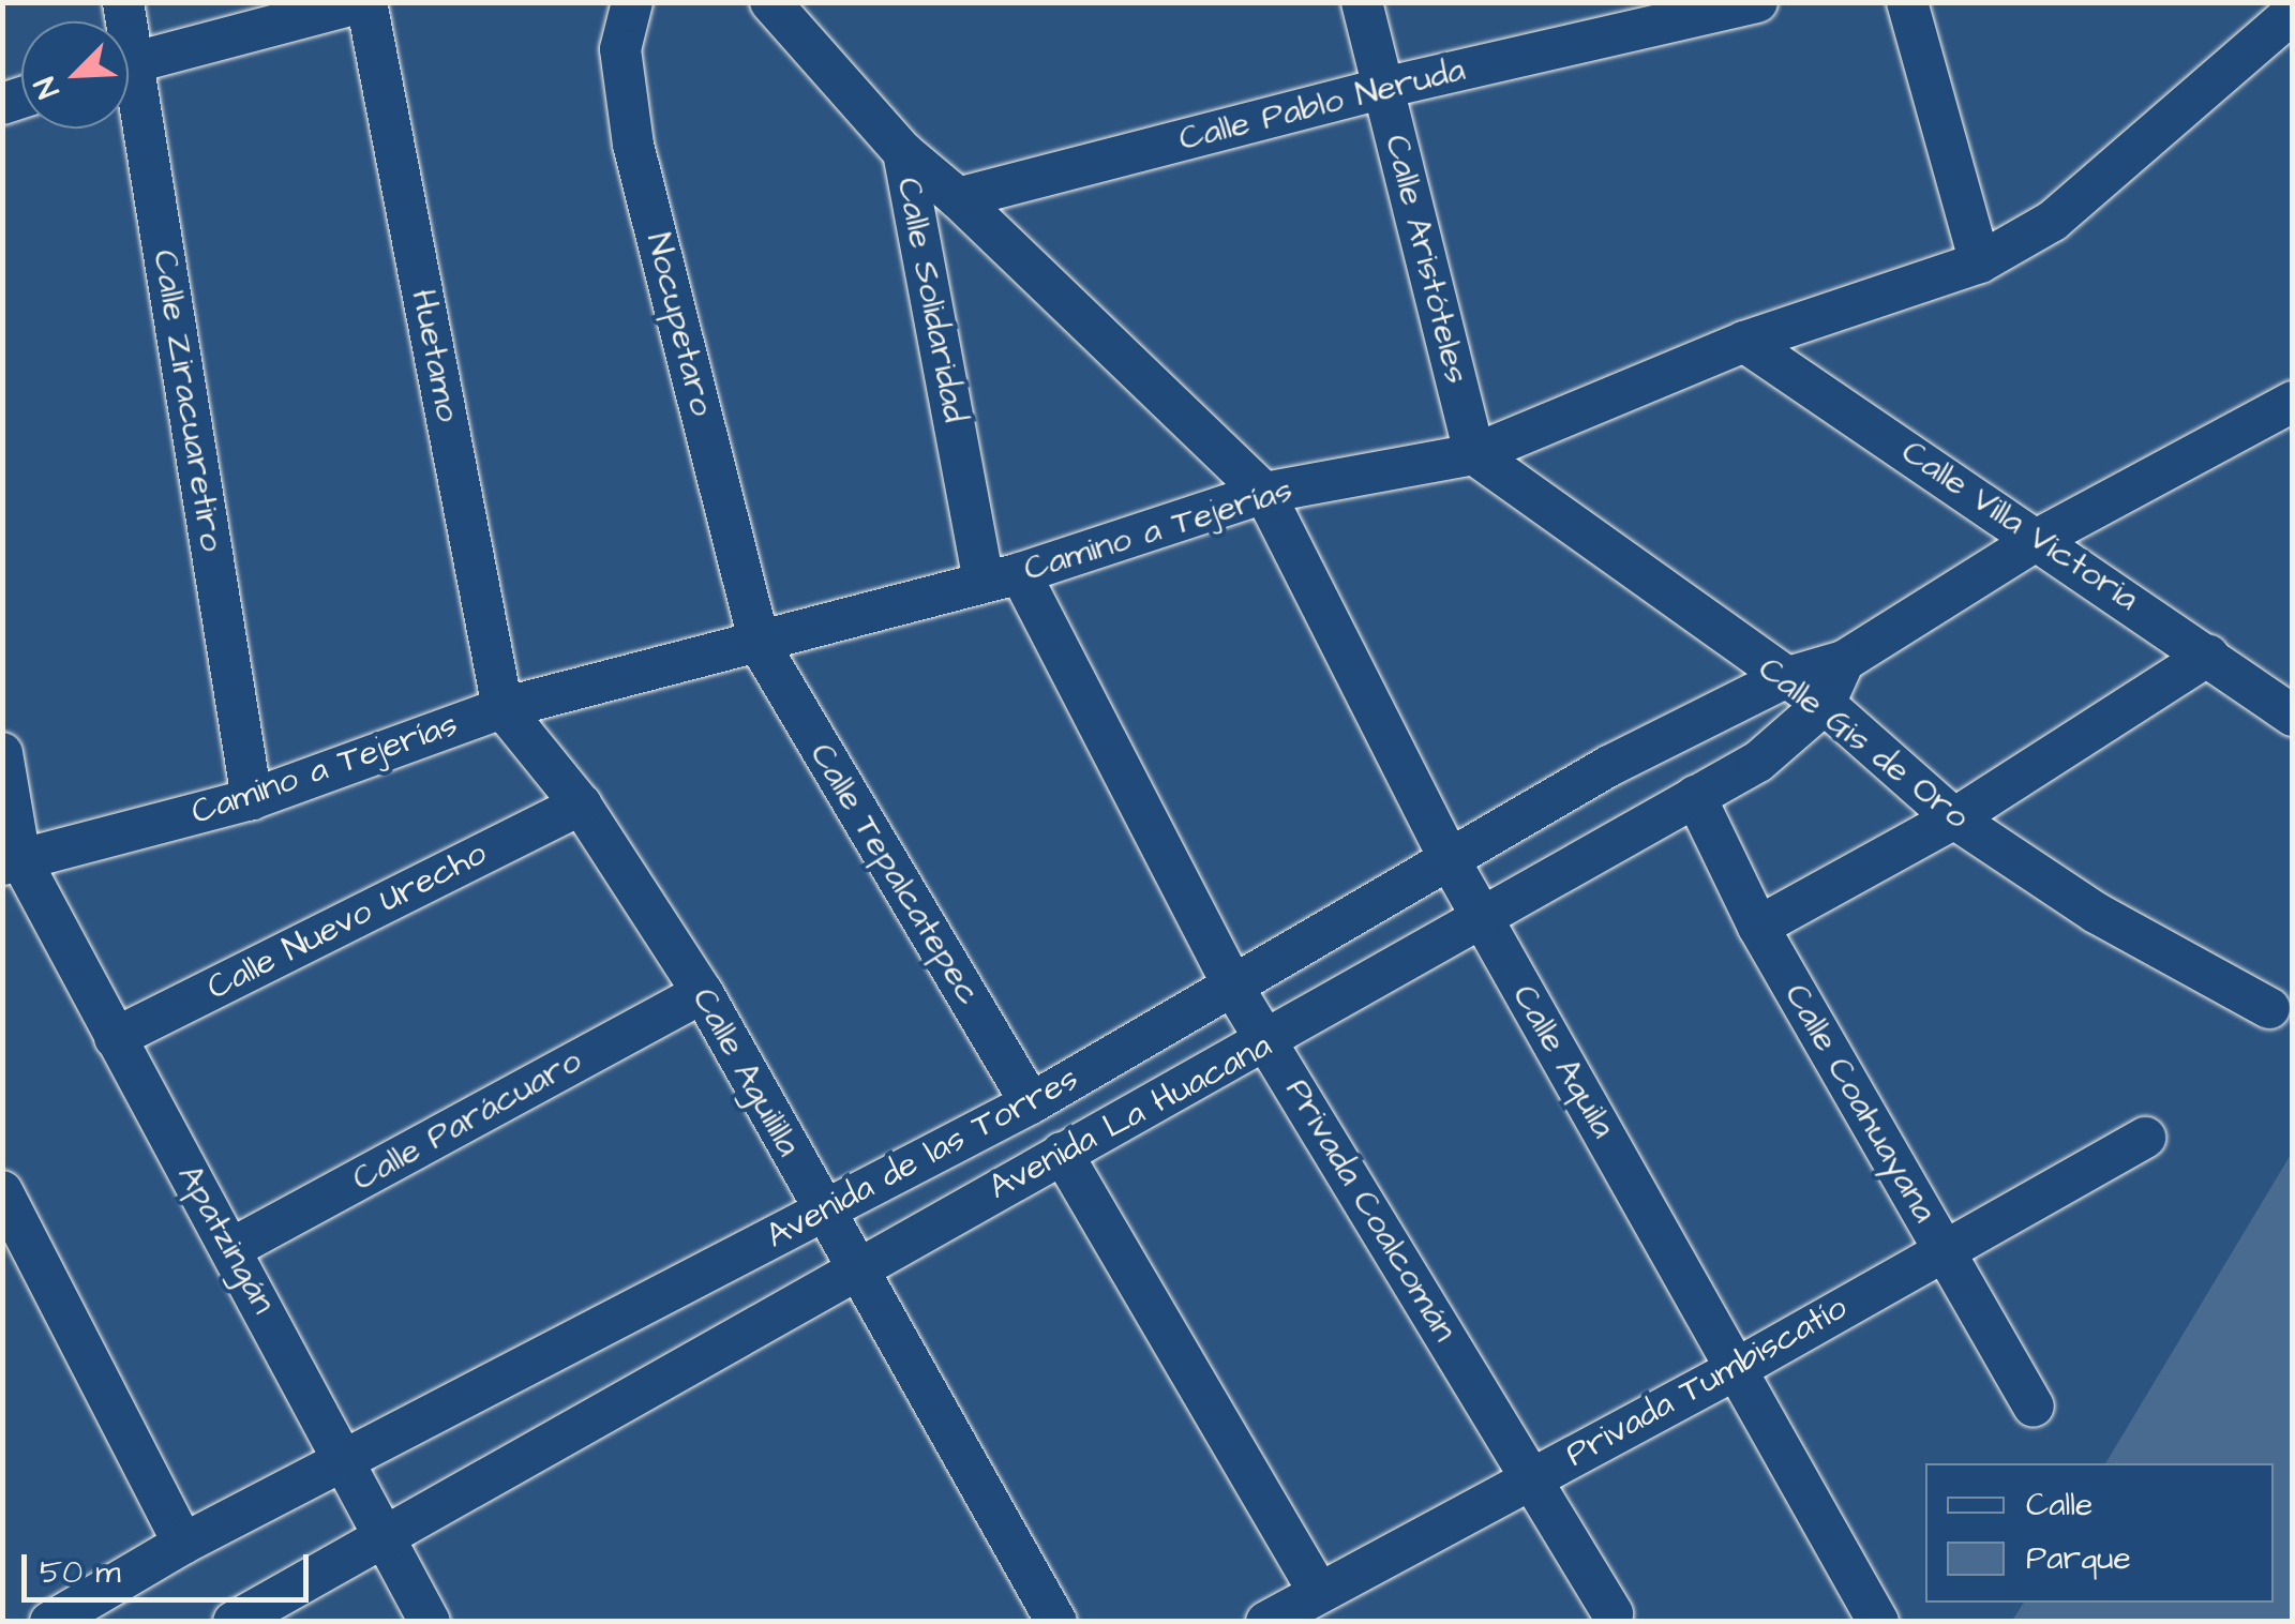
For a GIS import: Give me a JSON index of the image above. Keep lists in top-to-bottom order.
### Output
{
  "streets": {
    "street": [
      "Calle Pablo Neruda",
      "Calle Aristóteles",
      "Calle Solidaridad",
      "Nocupetaro",
      "Huetamo",
      "Calle Ziracuaretiro",
      "Calle Villa Victoria",
      "Camino a Tejerías",
      "Calle Gis de Oro",
      "Calle Tepalcatepec",
      "Calle Nuevo Urecho",
      "Calle Aquila",
      "Calle Aguililla",
      "Calle Coahuayana",
      "Avenida La Huacana",
      "Calle Parácuaro",
      "Avenida de las Torres",
      "Privada Coalcomán",
      "Apatzingán",
      "Privada Tumbiscatío"
    ]
  },
  "crossings": [
    ["Calle Pablo Neruda", "Calle Aristóteles"],
    ["Calle Pablo Neruda", "Calle Solidaridad"],
    ["Calle Aristóteles", "Camino a Tejerías"],
    ["Calle Aristóteles", "Calle Gis de Oro"],
    ["Calle Solidaridad", "Camino a Tejerías"],
    ["Calle Solidaridad", "Calle Aquila"],
    ["Calle Solidaridad", "Privada Coalcomán"],
    ["Nocupetaro", "Camino a Tejerías"],
    ["Nocupetaro", "Calle Tepalcatepec"],
    ["Huetamo", "Camino a Tejerías"],
    ["Huetamo", "Calle Aguililla"],
    ["Calle Ziracuaretiro", "Camino a Tejerías"],
    ["Calle Villa Victoria", "Camino a Tejerías"],
    ["Camino a Tejerías", "Calle Gis de Oro"],
    ["Camino a Tejerías", "Calle Tepalcatepec"],
    ["Camino a Tejerías", "Calle Aquila"],
    ["Camino a Tejerías", "Calle Aguililla"],
    ["Camino a Tejerías", "Privada Coalcomán"],
    ["Camino a Tejerías", "Apatzingán"],
    ["Calle Gis de Oro", "Avenida La Huacana"],
    ["Calle Gis de Oro", "Avenida de las Torres"],
    ["Calle Tepalcatepec", "Avenida de las Torres"],
    ["Calle Nuevo Urecho", "Calle Aguililla"],
    ["Calle Nuevo Urecho", "Apatzingán"],
    ["Calle Aquila", "Avenida La Huacana"],
    ["Calle Aquila", "Avenida de las Torres"],
    ["Calle Aquila", "Privada Tumbiscatío"],
    ["Calle Aguililla", "Avenida La Huacana"],
    ["Calle Aguililla", "Calle Parácuaro"],
    ["Calle Aguililla", "Avenida de las Torres"],
    ["Calle Coahuayana", "Avenida La Huacana"],
    ["Calle Coahuayana", "Privada Tumbiscatío"],
    ["Avenida La Huacana", "Privada Coalcomán"],
    ["Avenida La Huacana", "Apatzingán"],
    ["Calle Parácuaro", "Apatzingán"],
    ["Avenida de las Torres", "Privada Coalcomán"],
    ["Avenida de las Torres", "Apatzingán"],
    ["Privada Coalcomán", "Privada Tumbiscatío"]
  ],
  "legend": ["Calle", "Parque"],
  "scale_bar": "50 m",
  "north": "bottom left"
}
